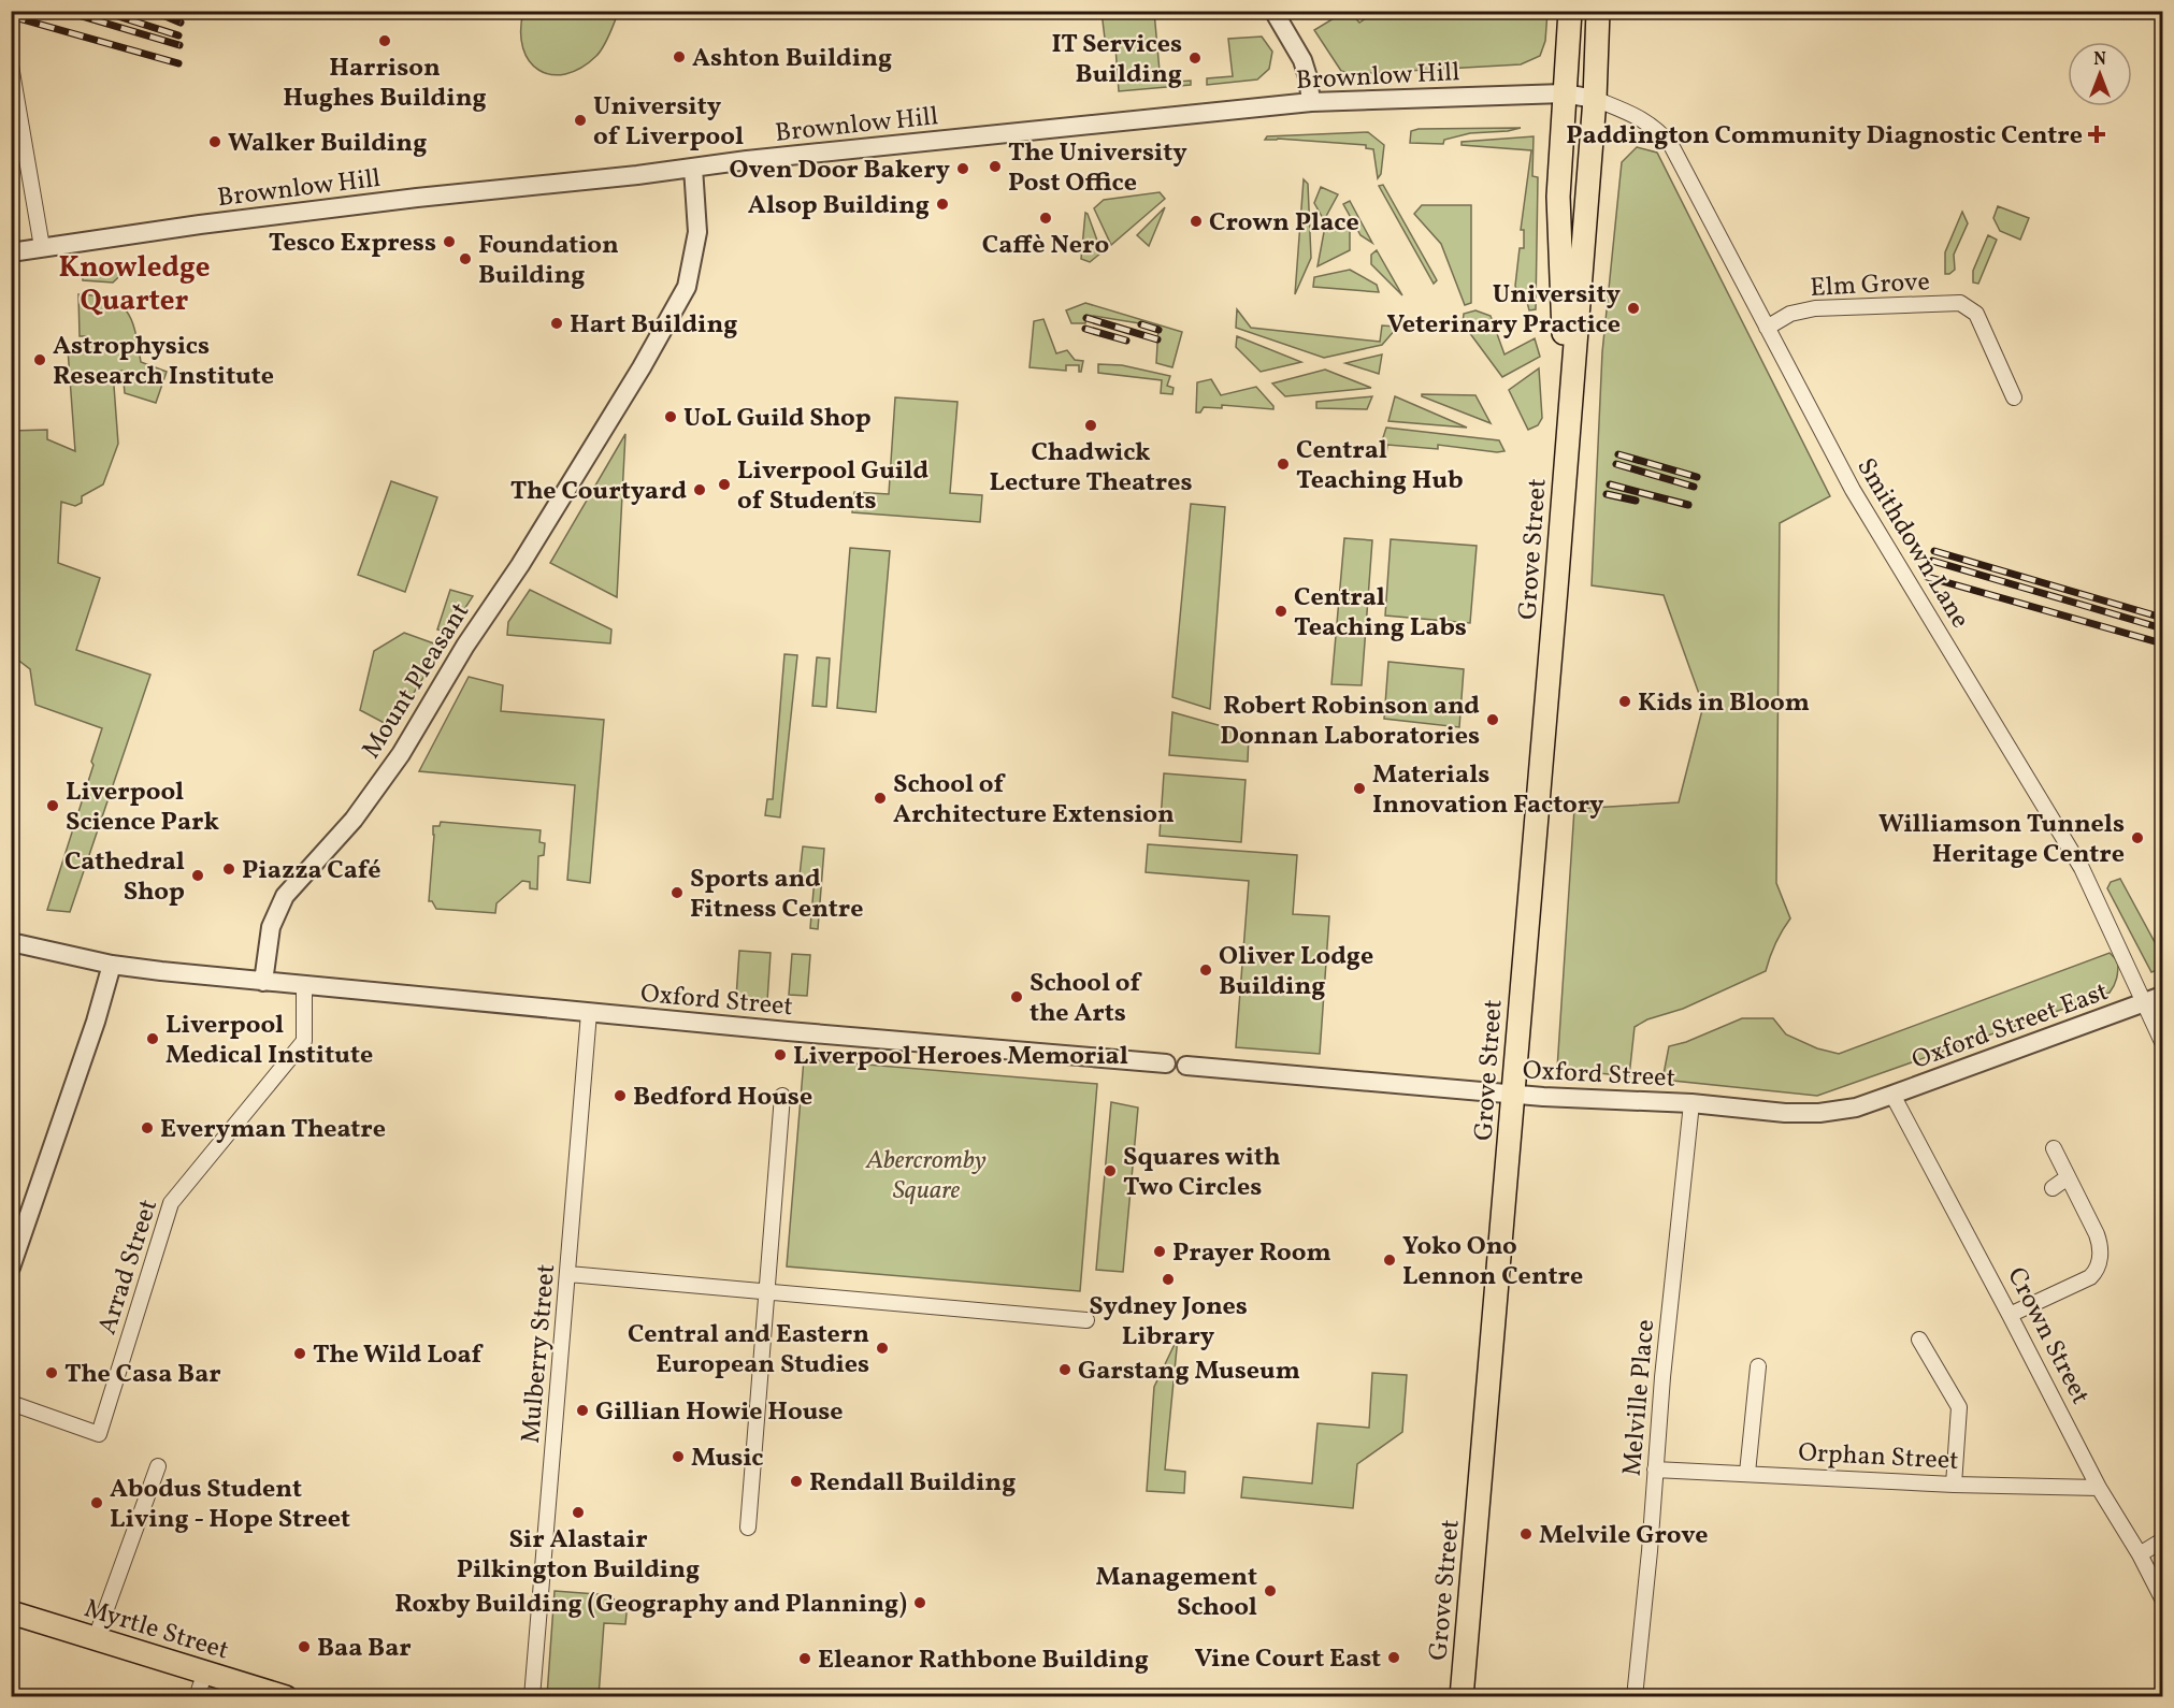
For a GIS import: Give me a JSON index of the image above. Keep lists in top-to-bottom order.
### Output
{
  "streets": {
    "main road": ["Grove Street", "Myrtle Street"],
    "street": [
      "Brownlow Hill",
      "Elm Grove",
      "Smithdown Lane",
      "Mount Pleasant",
      "Oxford Street",
      "Oxford Street East",
      "Arrad Street",
      "Crown Street",
      "Mulberry Street",
      "Melville Place",
      "Orphan Street"
    ]
  },
  "crossings": [
    ["Brownlow Hill", "Smithdown Lane"],
    ["Brownlow Hill", "Grove Street"],
    ["Brownlow Hill", "Mount Pleasant"],
    ["Elm Grove", "Smithdown Lane"],
    ["Smithdown Lane", "Grove Street"],
    ["Smithdown Lane", "Oxford Street East"],
    ["Grove Street", "Oxford Street"],
    ["Mount Pleasant", "Oxford Street"],
    ["Oxford Street", "Oxford Street East"],
    ["Oxford Street", "Arrad Street"],
    ["Oxford Street", "Crown Street"],
    ["Oxford Street", "Mulberry Street"],
    ["Oxford Street", "Melville Place"],
    ["Oxford Street East", "Crown Street"],
    ["Crown Street", "Orphan Street"],
    ["Melville Place", "Orphan Street"]
  ],
  "districts": ["Knowledge Quarter"],
  "parks": ["Abercromby Square"],
  "places": {
    "other": [
      "Harrison Hughes Building",
      "Ashton Building",
      "IT Services Building",
      "University of Liverpool",
      "Walker Building",
      "The University Post Office",
      "Oven Door Bakery",
      "Alsop Building",
      "Caffè Nero",
      "Crown Place",
      "Tesco Express",
      "Foundation Building",
      "University Veterinary Practice",
      "Hart Building",
      "Astrophysics Research Institute",
      "UoL Guild Shop",
      "Chadwick Lecture Theatres",
      "Central Teaching Hub",
      "Liverpool Guild of Students",
      "The Courtyard",
      "Central Teaching Labs",
      "Kids in Bloom",
      "Robert Robinson and Donnan Laboratories",
      "Materials Innovation Factory",
      "School of Architecture Extension",
      "Liverpool Science Park",
      "Williamson Tunnels Heritage Centre",
      "Piazza Café",
      "Cathedral Shop",
      "Sports and Fitness Centre",
      "Oliver Lodge Building",
      "School of the Arts",
      "Liverpool Medical Institute",
      "Liverpool Heroes Memorial",
      "Bedford House",
      "Everyman Theatre",
      "Squares with Two Circles",
      "Prayer Room",
      "Yoko Ono Lennon Centre",
      "Sydney Jones Library",
      "Central and Eastern European Studies",
      "The Wild Loaf",
      "Garstang Museum",
      "The Casa Bar",
      "Gillian Howie House",
      "Music",
      "Rendall Building",
      "Abodus Student Living - Hope Street",
      "Sir Alastair Pilkington Building",
      "Melvile Grove",
      "Management School",
      "Roxby Building (Geography and Planning)",
      "Baa Bar",
      "Vine Court East",
      "Eleanor Rathbone Building"
    ],
    "health": ["Paddington Community Diagnostic Centre"]
  },
  "north": "top"
}
